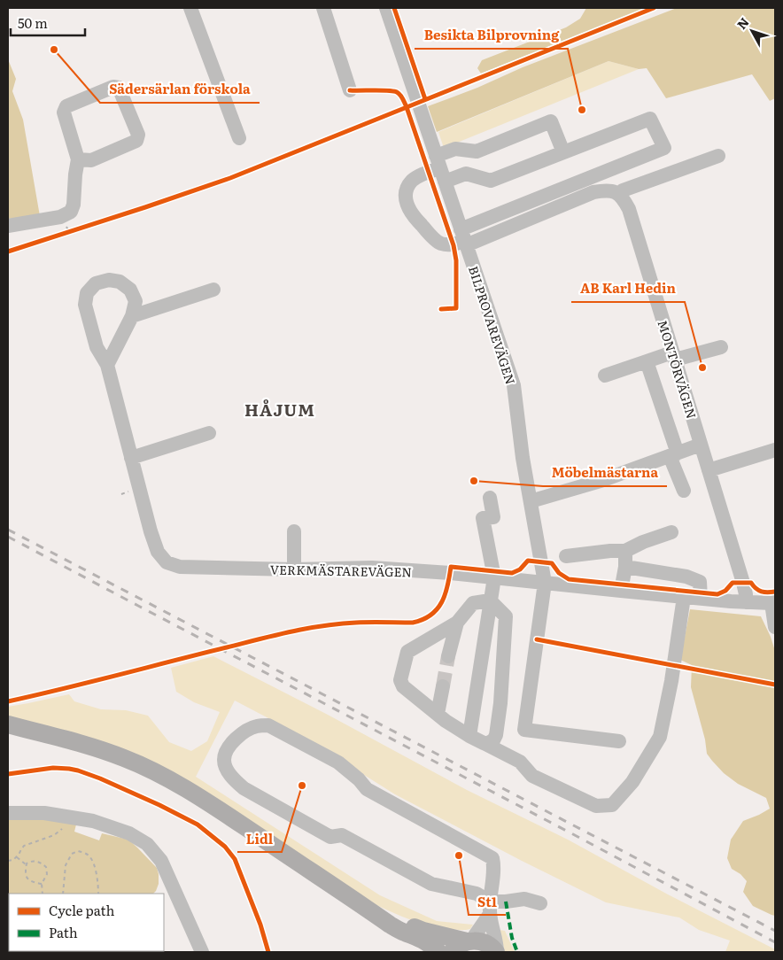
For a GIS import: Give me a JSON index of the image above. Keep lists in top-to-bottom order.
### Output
{
  "streets": {
    "street": ["BILPROVAREVÄGEN", "MONTÖRVÄGEN", "VERKMÄSTAREVÄGEN"]
  },
  "crossings": [
    ["BILPROVAREVÄGEN", "VERKMÄSTAREVÄGEN"],
    ["MONTÖRVÄGEN", "VERKMÄSTAREVÄGEN"]
  ],
  "districts": ["HÅJUM"],
  "places": [
    "Sädersärlan förskola",
    "Besikta Bilprovning",
    "AB Karl Hedin",
    "Möbelmästarna",
    "Lidl",
    "St1"
  ],
  "legend": ["Cycle path", "Path"],
  "scale_bar": "50 m",
  "north": "top left"
}
